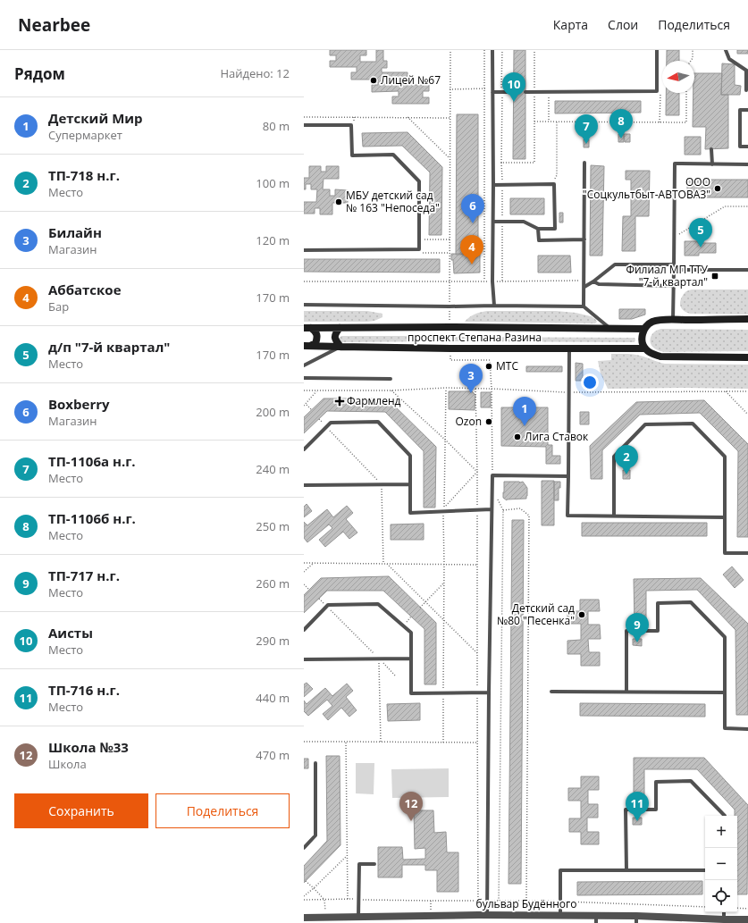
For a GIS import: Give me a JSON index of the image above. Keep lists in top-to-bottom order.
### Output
{
  "streets": {
    "main road": ["проспект Степана Разина"],
    "street": ["бульвар Будённого"]
  },
  "places": {
    "other": [
      "Лицей №67",
      "ООО \"Соцкультбыт-АВТОВАЗ\"",
      "МБУ детский сад № 163 \"Непоседа\"",
      "МТС",
      "Ozon",
      "Лига Ставок",
      "Детский сад №80 \"Песенка\""
    ],
    "transit": ["Филиал МП ТТУ \"7-й квартал\""],
    "health": ["Фармленд"]
  },
  "north": "left",
  "page": {
    "header": "Nearbee",
    "nav": ["Карта", "Слои", "Поделиться"],
    "heading": ["Рядом", "Найдено: 12"],
    "pins": [
      "10",
      "8",
      "7",
      "6",
      "5",
      "4",
      "3",
      "1",
      "2",
      "9",
      "11",
      "12"
    ],
    "list": [
      {
        "mark": "1",
        "name": "Детский Мир",
        "note": "Супермаркет",
        "value": "80 m"
      },
      {
        "mark": "2",
        "name": "ТП-718 н.г.",
        "note": "Место",
        "value": "100 m"
      },
      {
        "mark": "3",
        "name": "Билайн",
        "note": "Магазин",
        "value": "120 m"
      },
      {
        "mark": "4",
        "name": "Аббатское",
        "note": "Бар",
        "value": "170 m"
      },
      {
        "mark": "5",
        "name": "д/п \"7-й квартал\"",
        "note": "Место",
        "value": "170 m"
      },
      {
        "mark": "6",
        "name": "Boxberry",
        "note": "Магазин",
        "value": "200 m"
      },
      {
        "mark": "7",
        "name": "ТП-1106а н.г.",
        "note": "Место",
        "value": "240 m"
      },
      {
        "mark": "8",
        "name": "ТП-1106б н.г.",
        "note": "Место",
        "value": "250 m"
      },
      {
        "mark": "9",
        "name": "ТП-717 н.г.",
        "note": "Место",
        "value": "260 m"
      },
      {
        "mark": "10",
        "name": "Аисты",
        "note": "Место",
        "value": "290 m"
      },
      {
        "mark": "11",
        "name": "ТП-716 н.г.",
        "note": "Место",
        "value": "440 m"
      },
      {
        "mark": "12",
        "name": "Школа №33",
        "note": "Школа",
        "value": "470 m"
      }
    ],
    "buttons": ["Сохранить", "Поделиться"],
    "map_buttons": ["+", "−"]
  }
}
